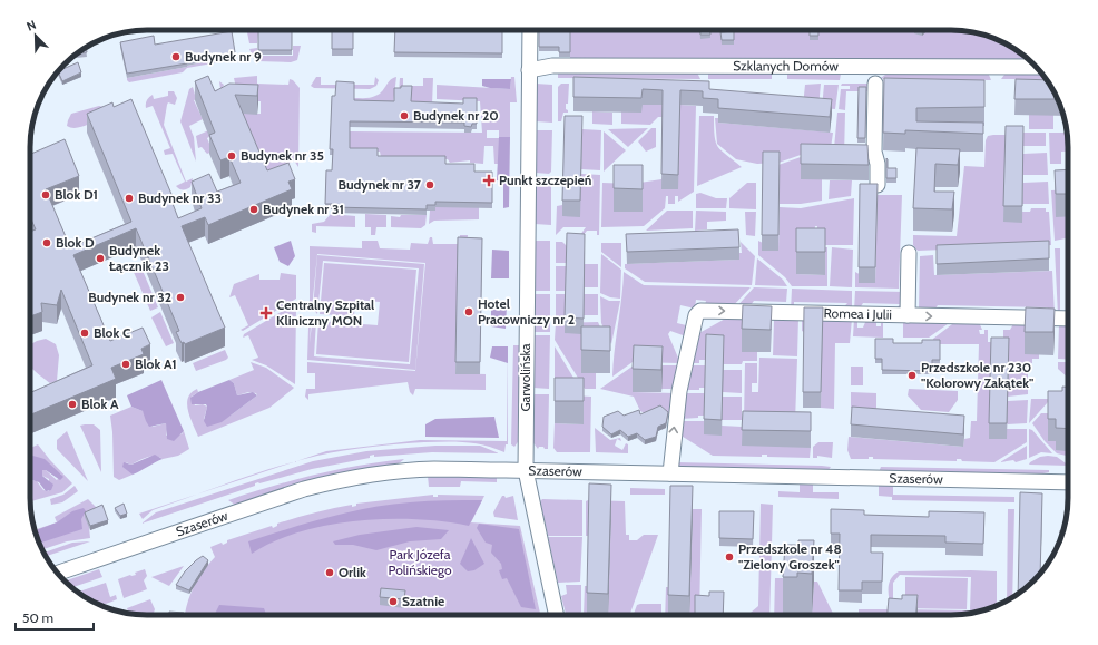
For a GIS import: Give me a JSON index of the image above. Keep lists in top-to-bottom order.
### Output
{
  "streets": {
    "street": [
      "Szklanych Domów",
      "Romea i Julii",
      "Garwolińska",
      "Szaserów"
    ]
  },
  "crossings": [
    ["Szklanych Domów", "Garwolińska"],
    ["Romea i Julii", "Szaserów"],
    ["Garwolińska", "Szaserów"]
  ],
  "parks": ["Park Józefa Polińskiego"],
  "places": {
    "other": [
      "Budynek nr 9",
      "Budynek nr 20",
      "Budynek nr 35",
      "Budynek nr 37",
      "Blok D1",
      "Budynek nr 33",
      "Budynek nr 31",
      "Blok D",
      "Budynek Łącznik 23",
      "Budynek nr 32",
      "Hotel Pracowniczy nr 2",
      "Blok C",
      "Blok A1",
      "Przedszkole nr 230 \"Kolorowy Zakątek\"",
      "Blok A",
      "Przedszkole nr 48 \"Zielony Groszek\"",
      "Orlik",
      "Szatnie"
    ],
    "health": ["Punkt szczepień", "Centralny Szpital Kliniczny MON"]
  },
  "scale_bar": "50 m",
  "north": "top left"
}
